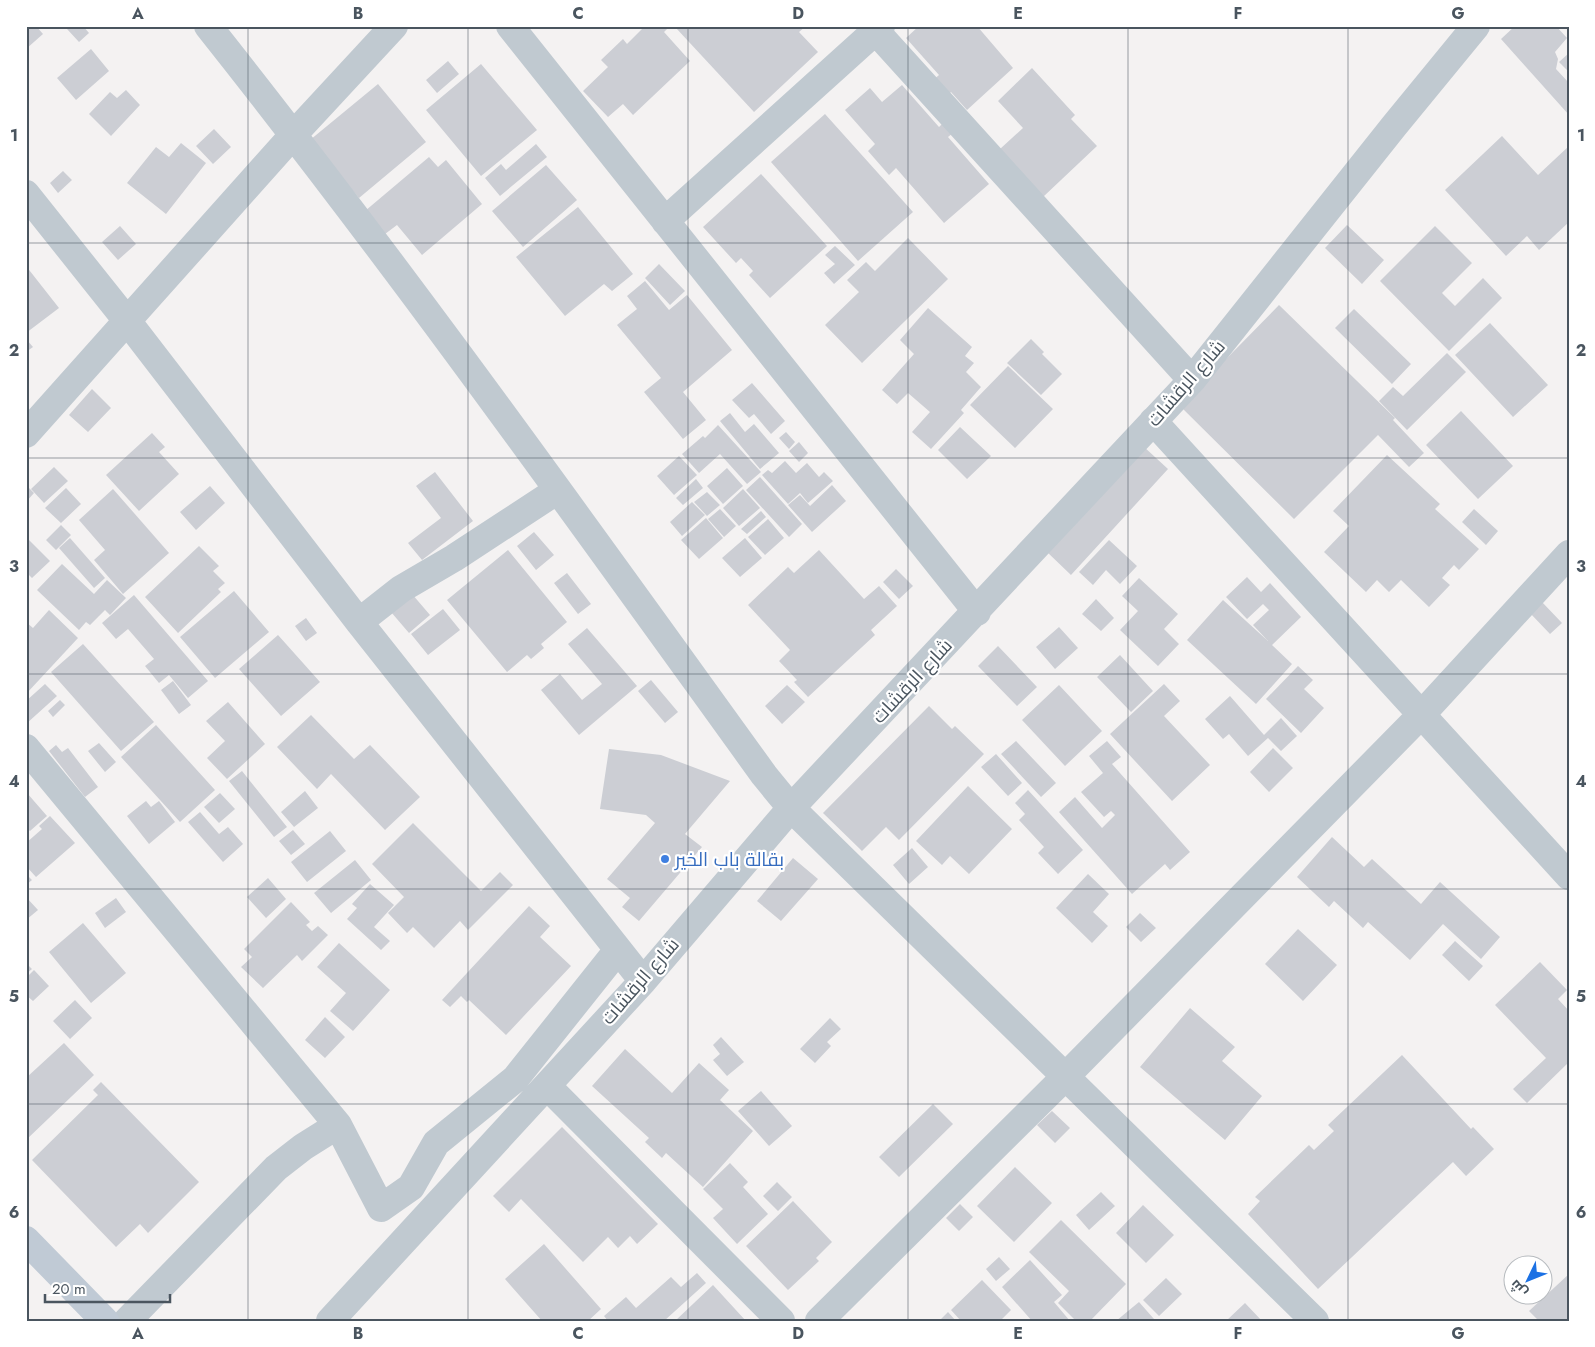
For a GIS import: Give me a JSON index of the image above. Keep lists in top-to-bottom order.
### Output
{
  "streets": {
    "street": ["شارع الرقشات"]
  },
  "places": ["بقالة باب الخير"],
  "scale_bar": "20 m",
  "north": "bottom left",
  "grid": {
    "columns": [
      "A",
      "B",
      "C",
      "D",
      "E",
      "F",
      "G"
    ],
    "rows": [
      "1",
      "2",
      "3",
      "4",
      "5",
      "6"
    ]
  }
}
